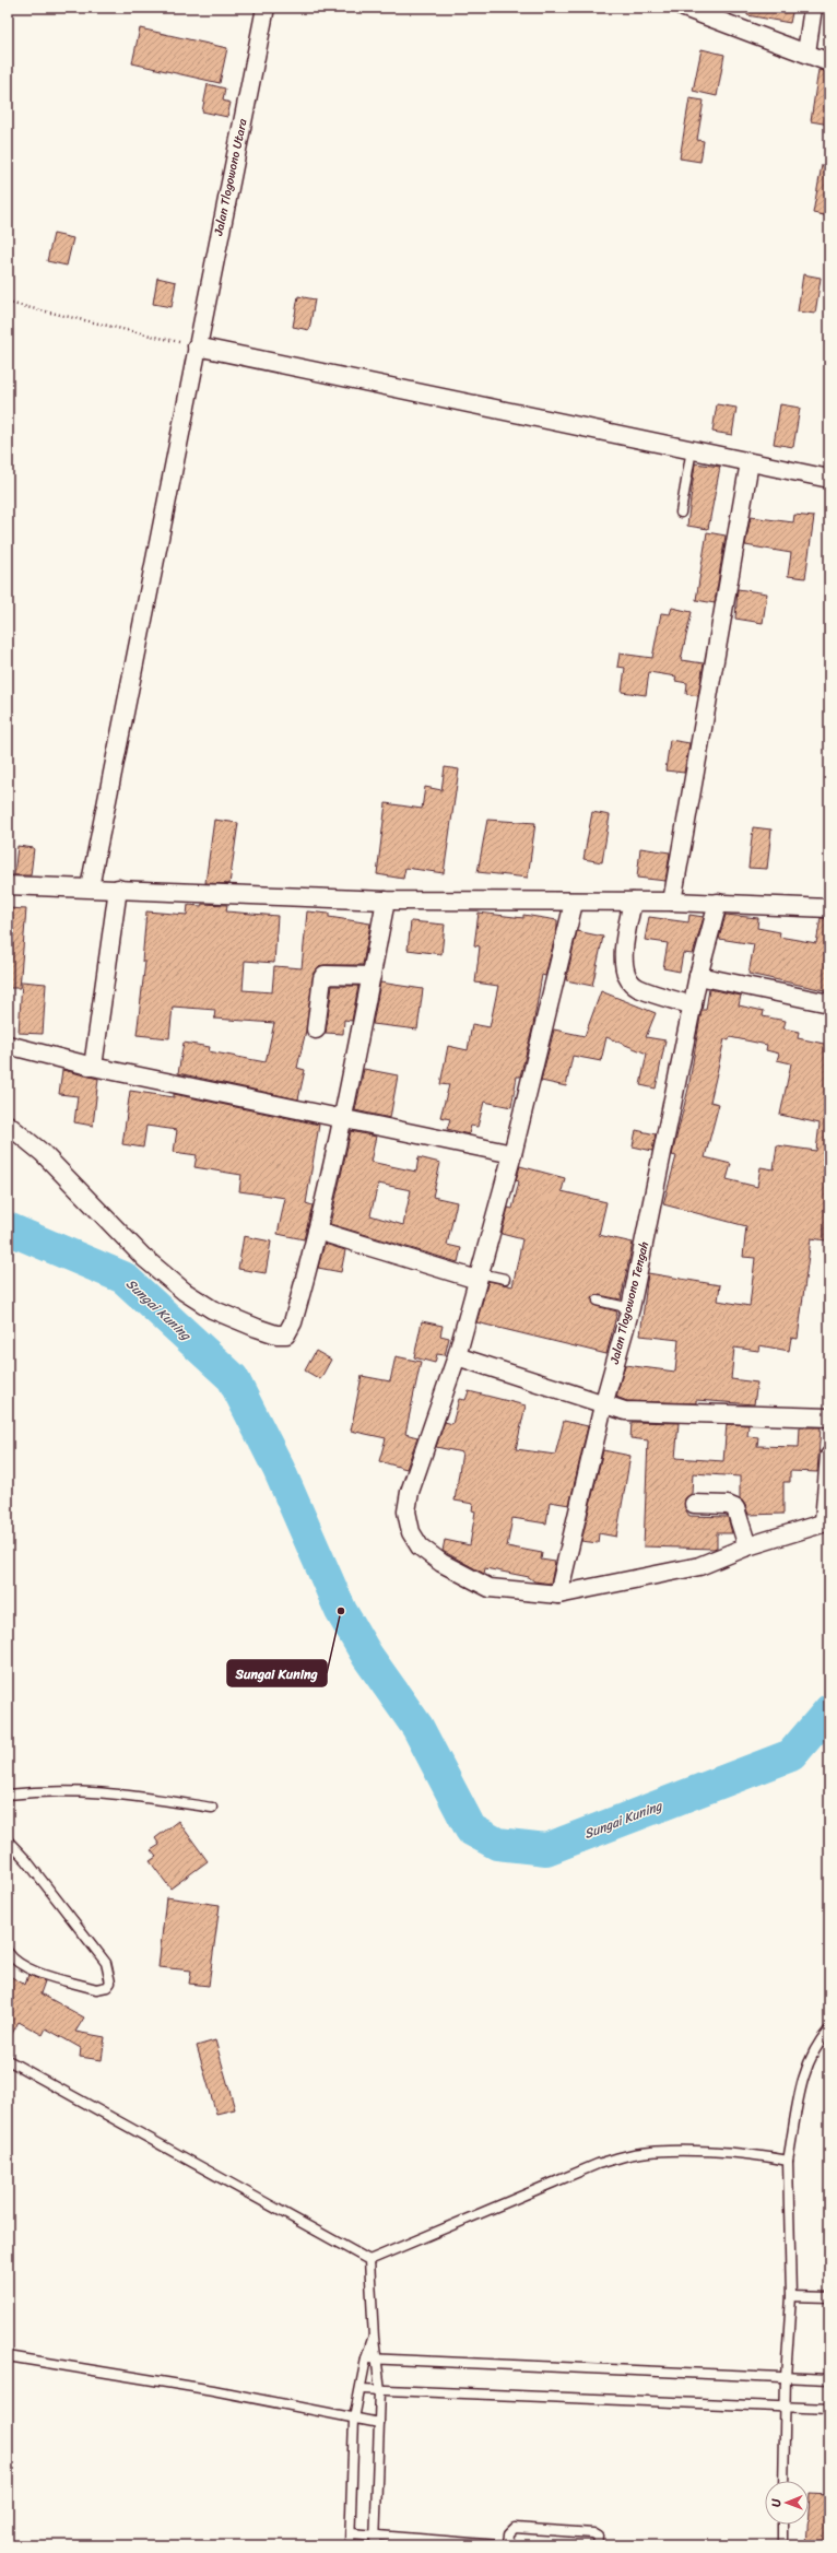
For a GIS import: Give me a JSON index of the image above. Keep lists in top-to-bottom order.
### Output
{
  "streets": {
    "street": ["Jalan Tlogowono Utara", "Jalan Tlogowono Tengah"]
  },
  "water": ["Sungai Kuning"],
  "places": ["Sungai Kuning"],
  "north": "left"
}
